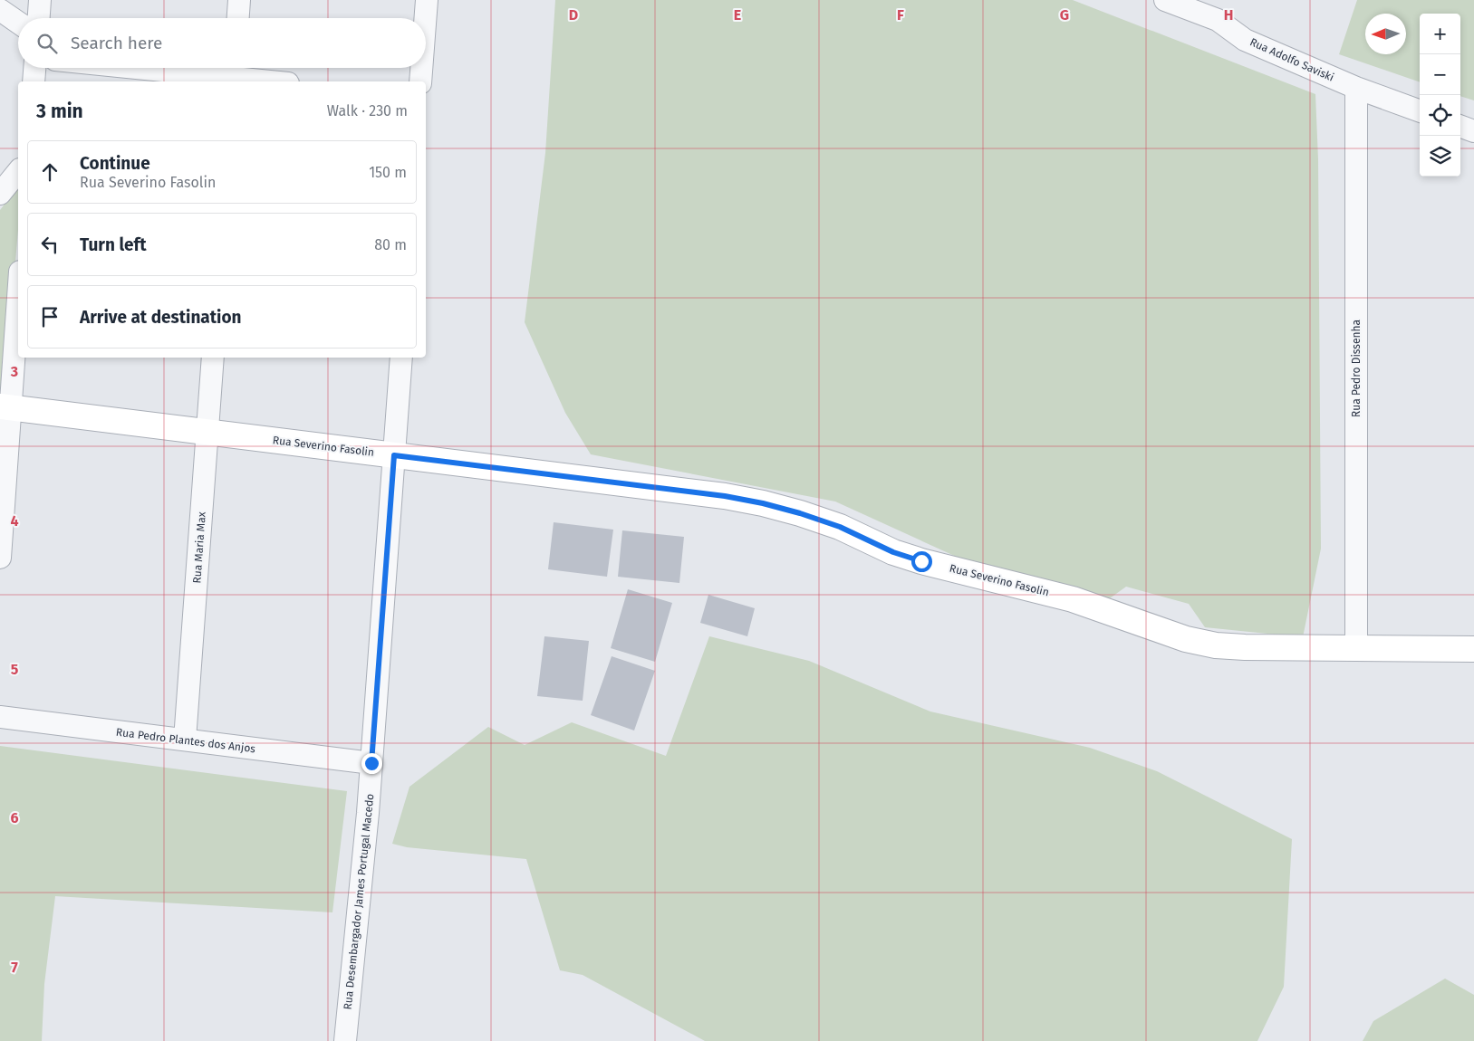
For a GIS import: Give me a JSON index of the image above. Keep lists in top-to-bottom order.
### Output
{
  "streets": {
    "street": [
      "Rua Adolfo Saviski",
      "Rua Pedro Dissenha",
      "Rua Severino Fasolin",
      "Rua Maria Max",
      "Rua Pedro Plantes dos Anjos",
      "Rua Desembargador James Portugal Macedo"
    ]
  },
  "crossings": [
    ["Rua Adolfo Saviski", "Rua Pedro Dissenha"],
    ["Rua Pedro Dissenha", "Rua Severino Fasolin"],
    ["Rua Severino Fasolin", "Rua Maria Max"],
    ["Rua Severino Fasolin", "Rua Desembargador James Portugal Macedo"],
    ["Rua Maria Max", "Rua Pedro Plantes dos Anjos"],
    ["Rua Pedro Plantes dos Anjos", "Rua Desembargador James Portugal Macedo"]
  ],
  "north": "left",
  "page": {
    "map_buttons": ["+", "−"],
    "search": "Search here",
    "heading": ["3 min", "Walk · 230 m"],
    "list": [
      ["Continue", "Rua Severino Fasolin", "150 m"],
      ["Turn left", "80 m"],
      "Arrive at destination"
    ]
  },
  "grid": {
    "columns": [
      "D",
      "E",
      "F",
      "G",
      "H"
    ],
    "rows": [
      "3",
      "4",
      "5",
      "6",
      "7"
    ]
  }
}
